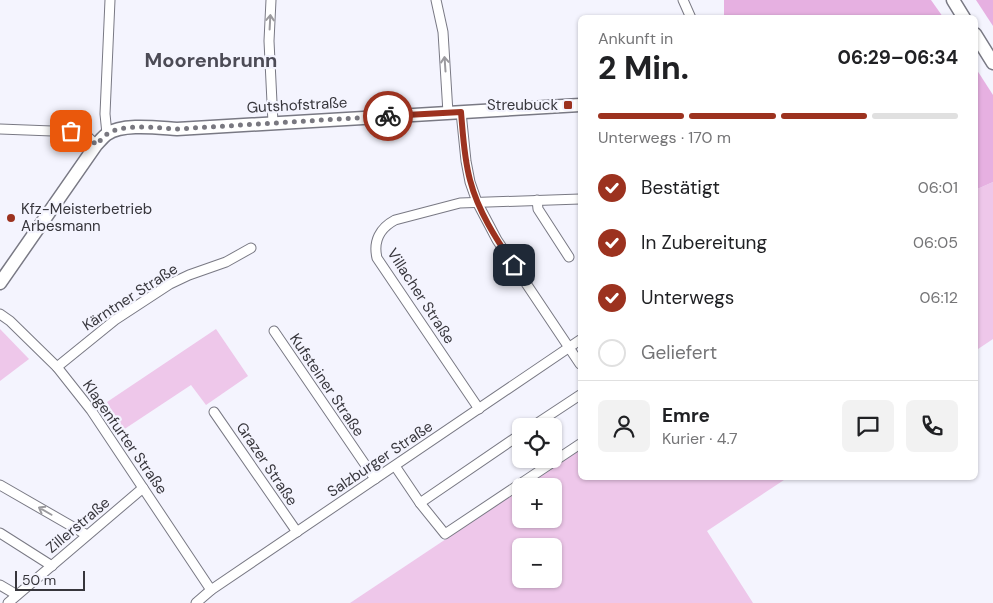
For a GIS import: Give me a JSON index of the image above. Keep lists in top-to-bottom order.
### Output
{
  "streets": {
    "street": [
      "Gutshofstraße",
      "Villacher Straße",
      "Kärntner Straße",
      "Kufsteiner Straße",
      "Klagenfurter Straße",
      "Salzburger Straße",
      "Grazer Straße",
      "Zillerstraße"
    ]
  },
  "crossings": [
    ["Villacher Straße", "Salzburger Straße"],
    ["Kärntner Straße", "Klagenfurter Straße"],
    ["Kufsteiner Straße", "Salzburger Straße"],
    ["Klagenfurter Straße", "Salzburger Straße"],
    ["Klagenfurter Straße", "Zillerstraße"],
    ["Salzburger Straße", "Grazer Straße"]
  ],
  "districts": ["Moorenbrunn"],
  "places": {
    "transit": ["Streubuck"],
    "other": ["Kfz-Meisterbetrieb Arbesmann"]
  },
  "scale_bar": "50 m",
  "page": {
    "heading": ["2 Min.", "Ankunft in", "06:29–06:34"],
    "panel": ["Emre", "Kurier · 4.7"],
    "bar": "Unterwegs · 170 m",
    "list": [
      ["Bestätigt", "06:01"],
      ["In Zubereitung", "06:05"],
      ["Unterwegs", "06:12"],
      "Geliefert"
    ],
    "map_buttons": ["+", "−"],
    "scale": "50 m"
  }
}
